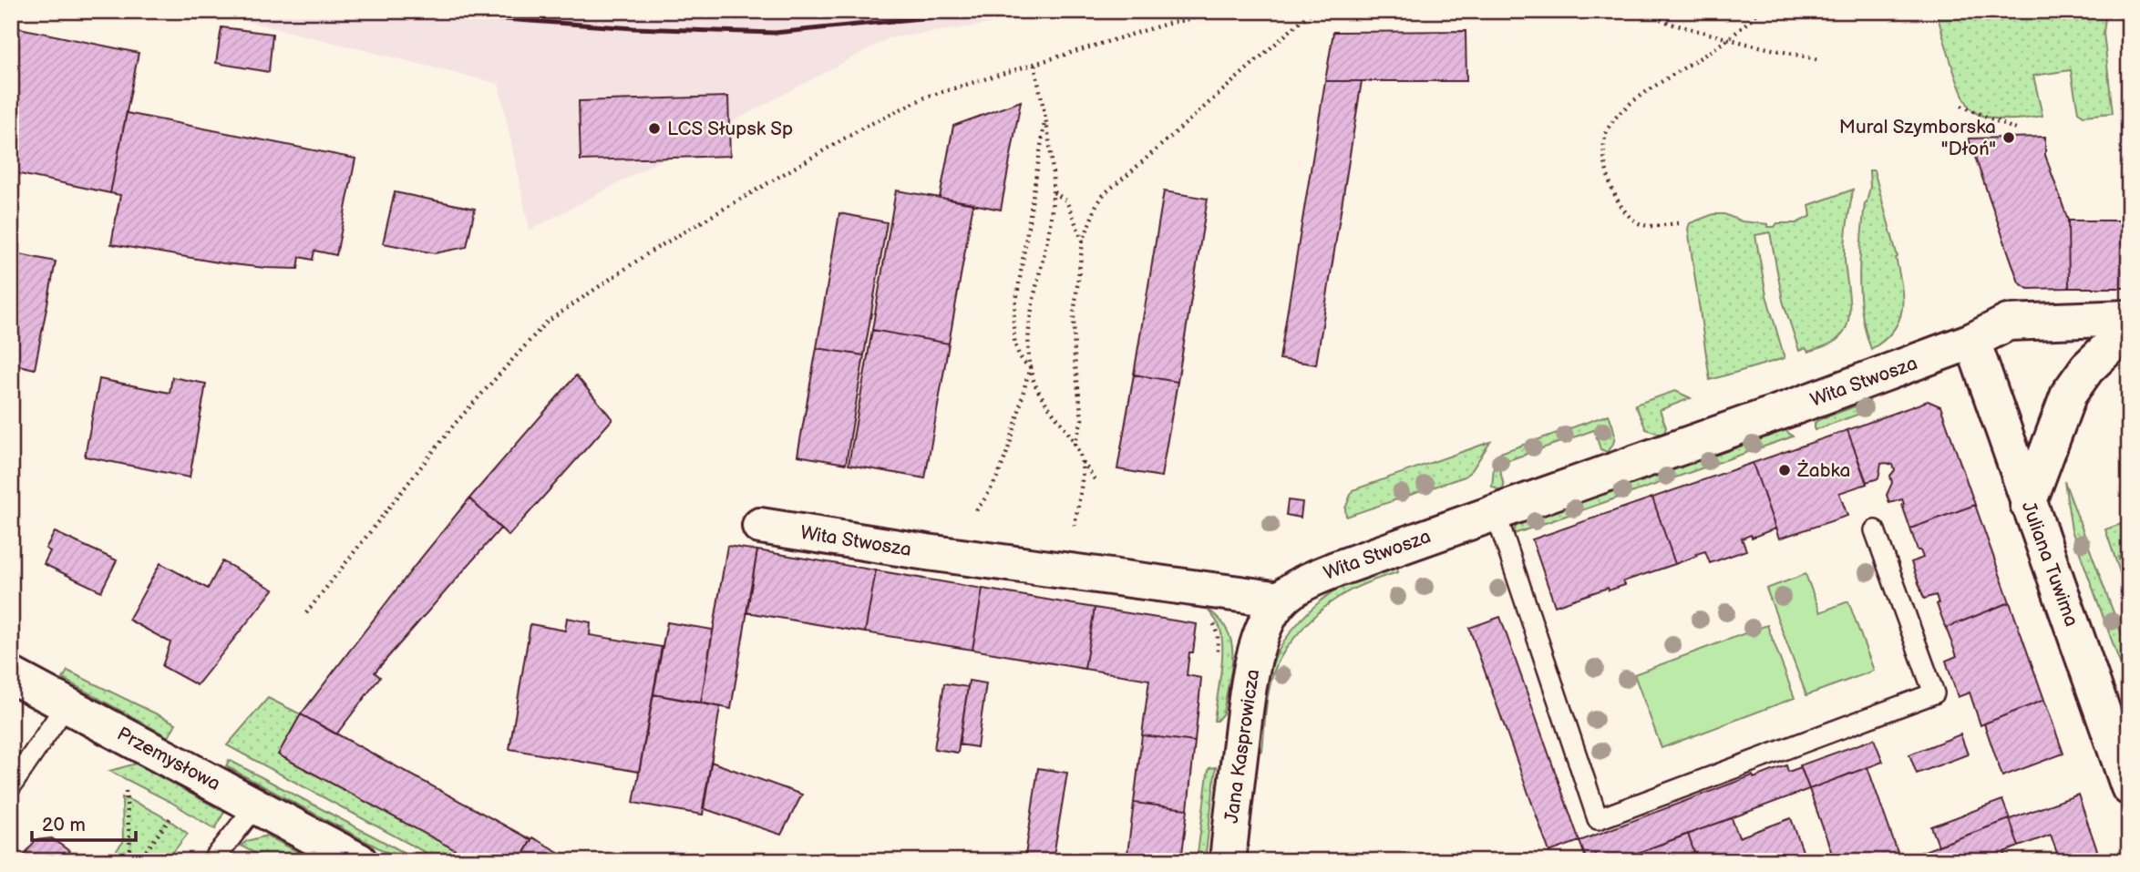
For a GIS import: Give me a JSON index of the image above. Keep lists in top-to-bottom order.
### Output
{
  "streets": {
    "street": [
      "Wita Stwosza",
      "Juliana Tuwima",
      "Jana Kasprowicza",
      "Przemysłowa"
    ]
  },
  "crossings": [
    ["Wita Stwosza", "Juliana Tuwima"],
    ["Wita Stwosza", "Jana Kasprowicza"]
  ],
  "places": ["LCS Słupsk Sp", "Mural Szymborska \"Dłoń\"", "Żabka"],
  "scale_bar": "20 m"
}
